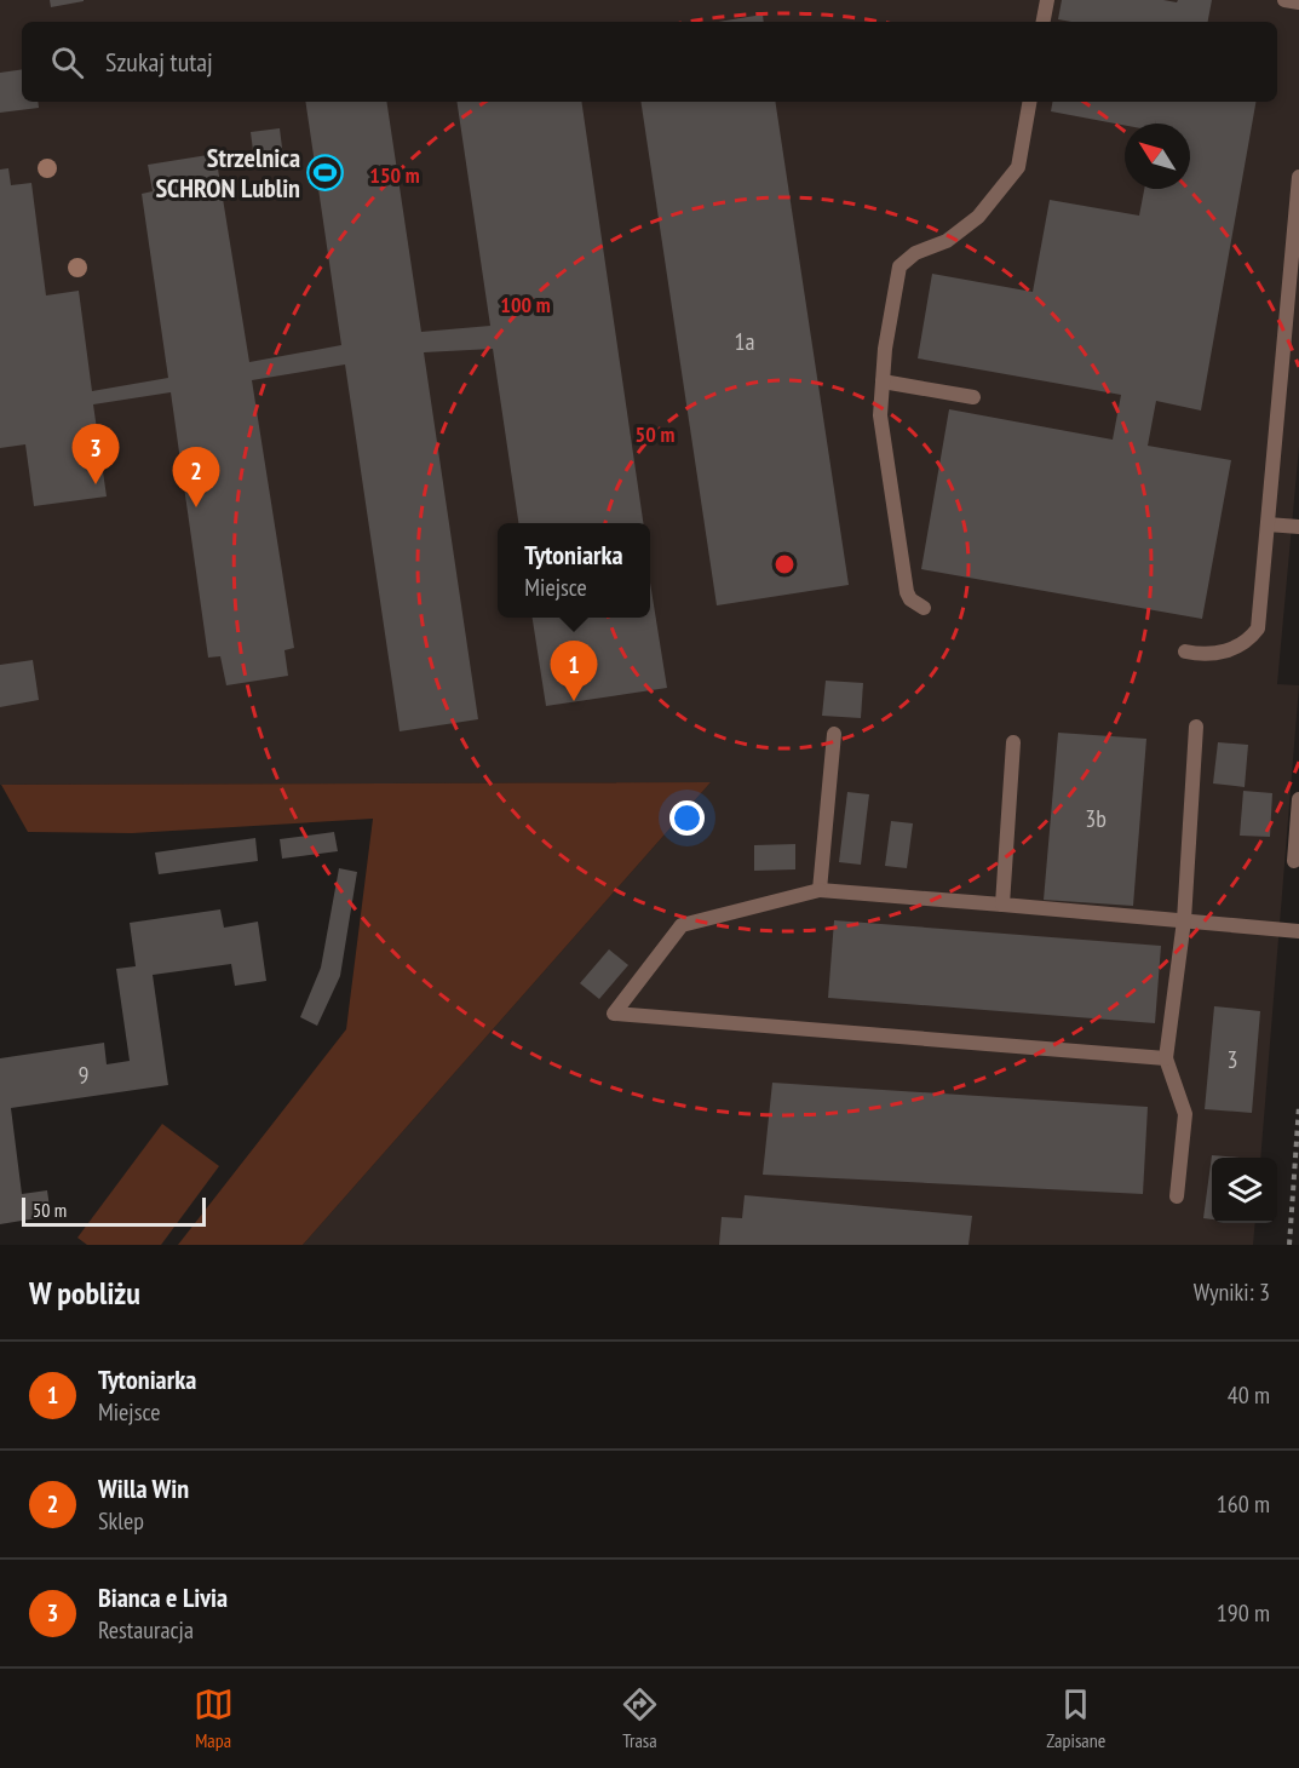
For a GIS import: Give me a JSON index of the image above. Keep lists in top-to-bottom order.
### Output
{
  "places": {
    "sports": ["Strzelnica SCHRON Lublin"]
  },
  "house_numbers": [
    "1a",
    "3b",
    "3",
    "9"
  ],
  "scale_bar": "50 m",
  "north": "top left",
  "page": {
    "search": "Szukaj tutaj",
    "pins": ["3", "2", "1"],
    "popup": ["Tytoniarka", "Miejsce"],
    "scale": "50 m",
    "heading": ["W pobliżu", "Wyniki: 3"],
    "list": [
      {
        "mark": "1",
        "name": "Tytoniarka",
        "note": "Miejsce",
        "value": "40 m"
      },
      {
        "mark": "2",
        "name": "Willa Win",
        "note": "Sklep",
        "value": "160 m"
      },
      {
        "mark": "3",
        "name": "Bianca e Livia",
        "note": "Restauracja",
        "value": "190 m"
      }
    ],
    "nav": ["Mapa", "Trasa", "Zapisane"]
  },
  "rings": ["150 m", "100 m", "50 m"]
}
